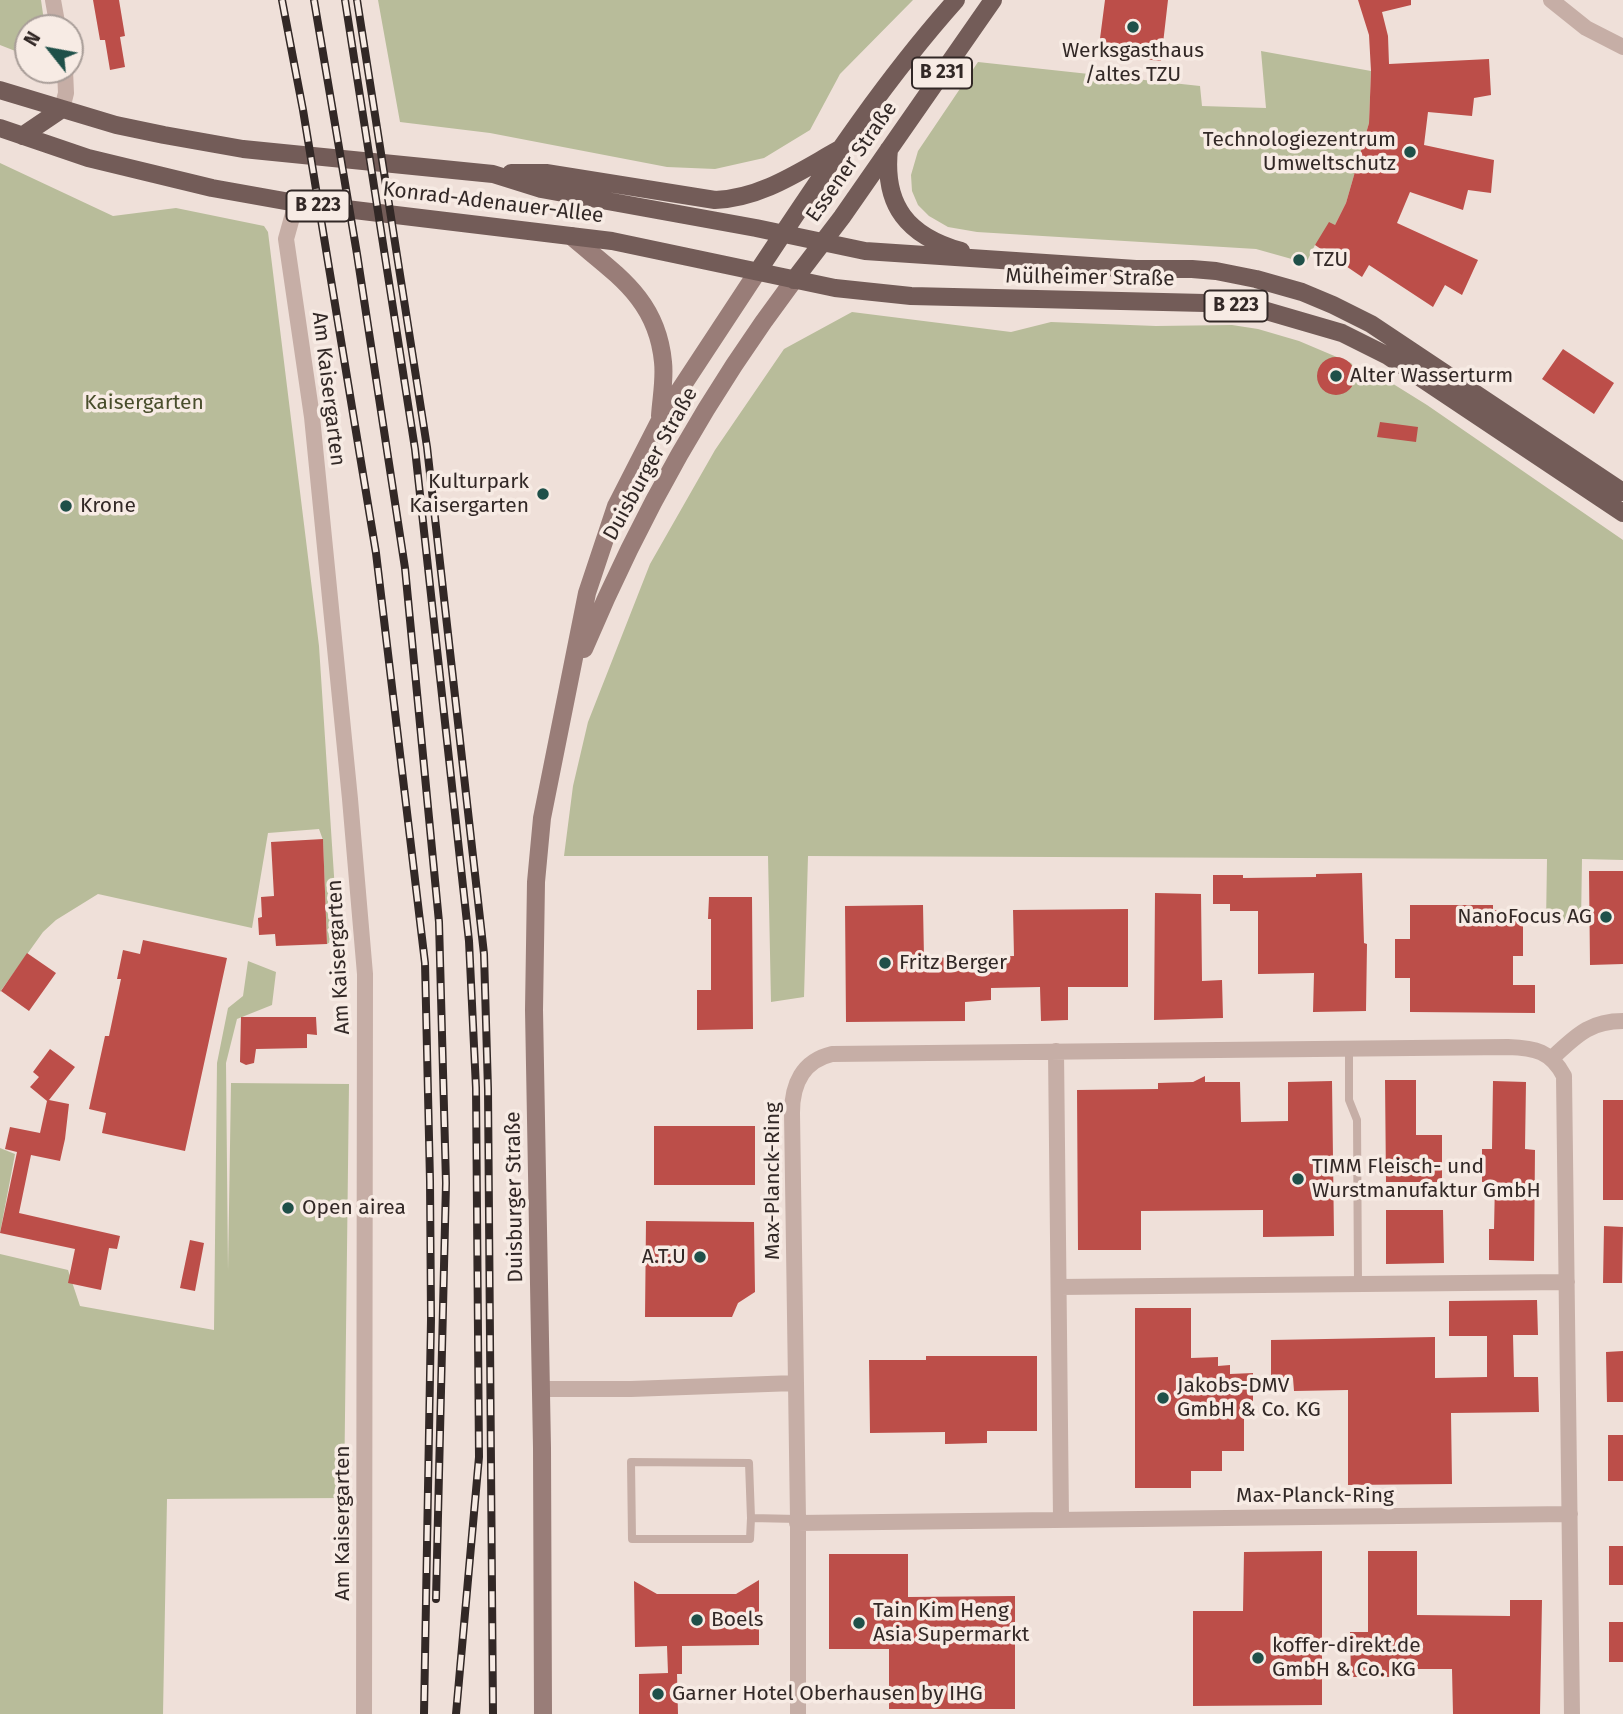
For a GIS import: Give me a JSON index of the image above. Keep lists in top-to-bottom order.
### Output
{
  "streets": {
    "main road": [
      "B 231",
      "Essener Straße",
      "Konrad-Adenauer-Allee",
      "B 223",
      "Mülheimer Straße",
      "Duisburger Straße"
    ],
    "street": ["Am Kaisergarten", "Max-Planck-Ring"]
  },
  "crossings": [
    ["Essener Straße", "Konrad-Adenauer-Allee"],
    ["Essener Straße", "Mülheimer Straße"],
    ["Essener Straße", "Duisburger Straße"],
    ["Konrad-Adenauer-Allee", "Mülheimer Straße"],
    ["Konrad-Adenauer-Allee", "Am Kaisergarten"],
    ["Konrad-Adenauer-Allee", "Duisburger Straße"],
    ["Mülheimer Straße", "Duisburger Straße"]
  ],
  "parks": ["Kaisergarten"],
  "places": [
    "Werksgasthaus /altes TZU",
    "Technologiezentrum Umweltschutz",
    "TZU",
    "Alter Wasserturm",
    "Kulturpark Kaisergarten",
    "Krone",
    "NanoFocus AG",
    "Fritz Berger",
    "TIMM Fleisch- und Wurstmanufaktur GmbH",
    "Open airea",
    "A.T.U",
    "Jakobs-DMV GmbH & Co. KG",
    "Boels",
    "Tain Kim Heng Asia Supermarkt",
    "koffer-direkt.de GmbH & Co. KG",
    "Garner Hotel Oberhausen by IHG"
  ],
  "north": "top left"
}
